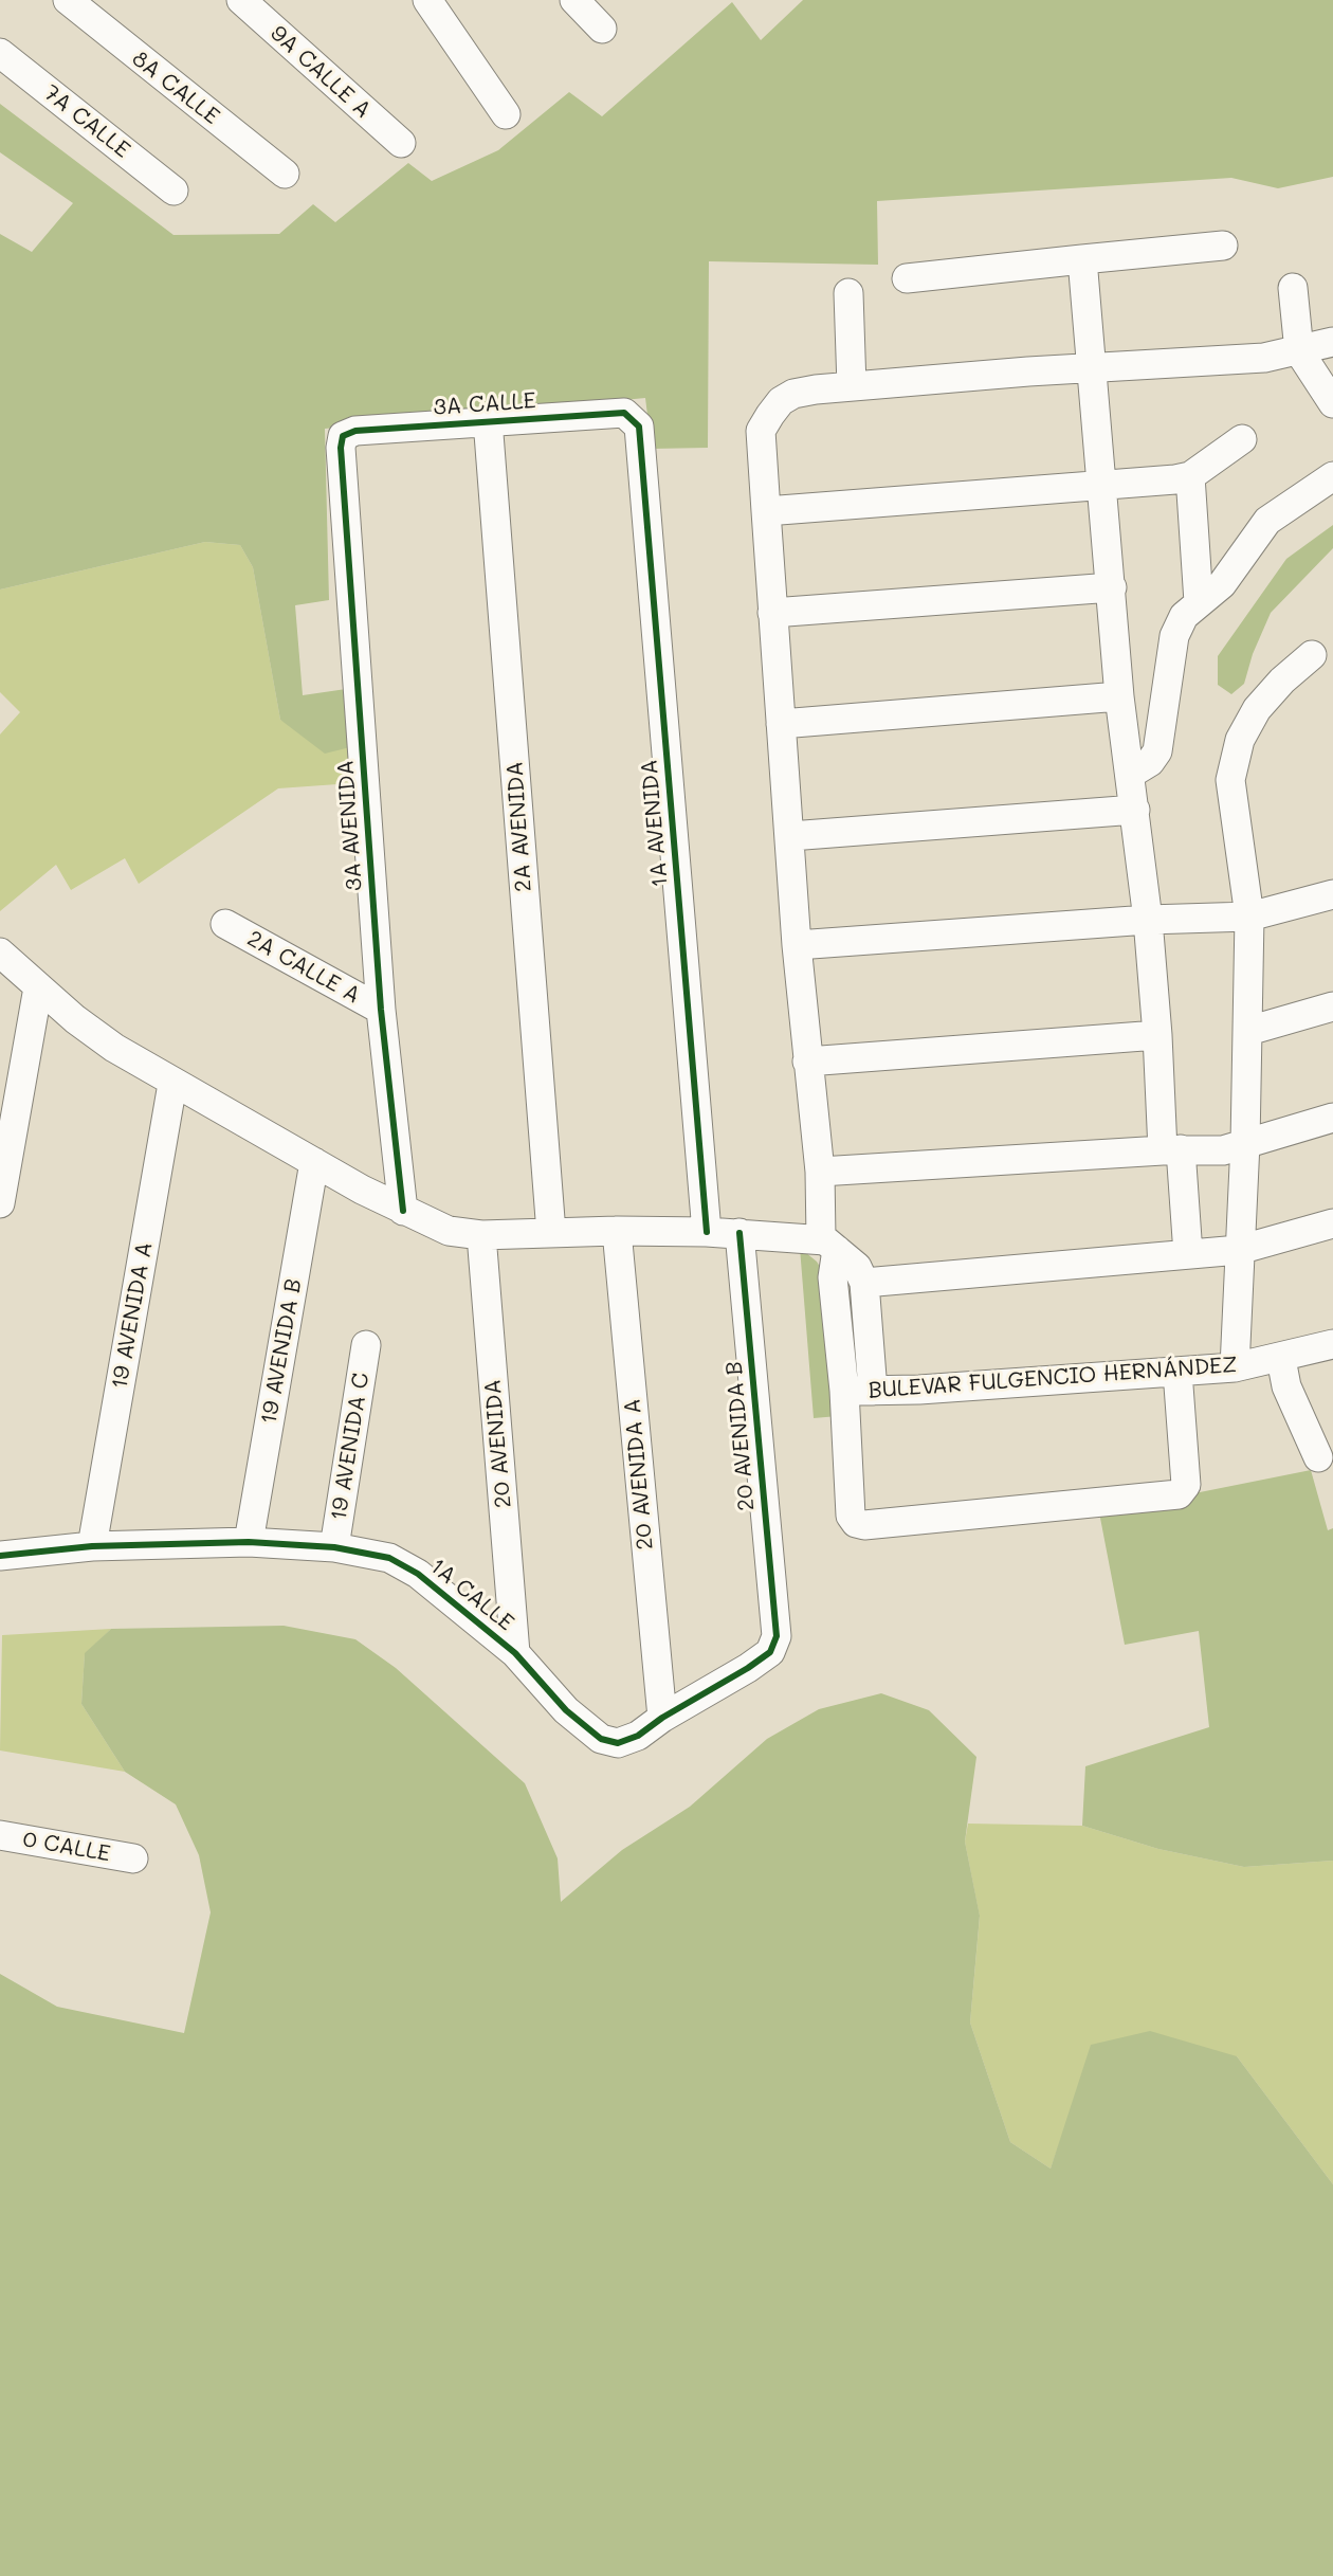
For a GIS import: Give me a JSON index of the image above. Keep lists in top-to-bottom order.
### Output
{
  "streets": {
    "street": [
      "9A CALLE A",
      "8A CALLE",
      "7A CALLE",
      "3A CALLE",
      "1A AVENIDA",
      "3A AVENIDA",
      "2A AVENIDA",
      "2A CALLE A",
      "19 AVENIDA A",
      "19 AVENIDA B",
      "BULEVAR FULGENCIO HERNÁNDEZ",
      "20 AVENIDA B",
      "20 AVENIDA",
      "19 AVENIDA C",
      "20 AVENIDA A",
      "1A CALLE",
      "0 CALLE"
    ]
  },
  "crossings": [
    ["3A CALLE", "1A AVENIDA"],
    ["3A CALLE", "3A AVENIDA"],
    ["3A CALLE", "2A AVENIDA"],
    ["3A AVENIDA", "2A CALLE A"],
    ["19 AVENIDA A", "1A CALLE"],
    ["19 AVENIDA B", "1A CALLE"],
    ["20 AVENIDA B", "1A CALLE"],
    ["20 AVENIDA", "1A CALLE"],
    ["19 AVENIDA C", "1A CALLE"],
    ["20 AVENIDA A", "1A CALLE"]
  ]
}
